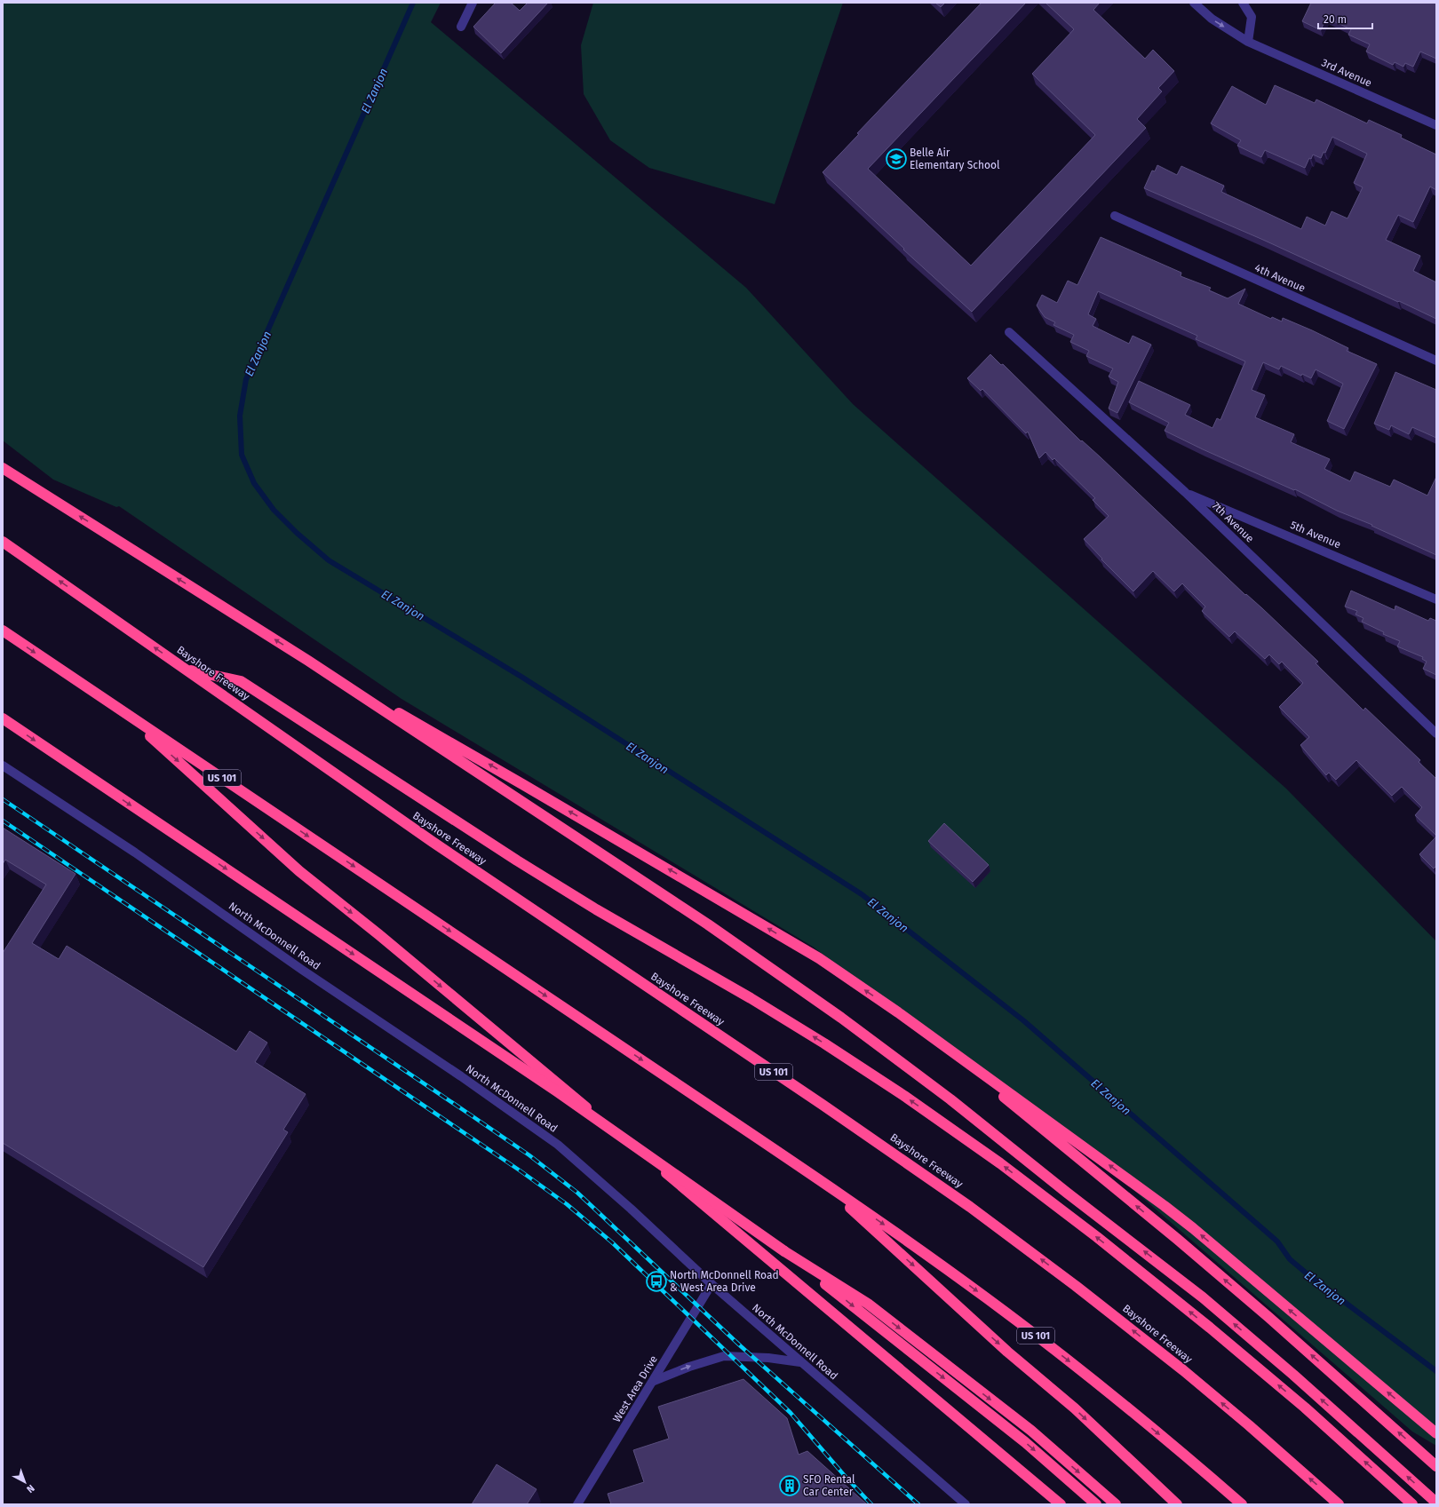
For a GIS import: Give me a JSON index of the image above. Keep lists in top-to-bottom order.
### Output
{
  "streets": {
    "highway": ["Bayshore Freeway", "US 101"],
    "street": [
      "3rd Avenue",
      "4th Avenue",
      "7th Avenue",
      "5th Avenue",
      "North McDonnell Road",
      "West Area Drive"
    ]
  },
  "crossings": [
    ["7th Avenue", "5th Avenue"],
    ["North McDonnell Road", "West Area Drive"]
  ],
  "water": ["El Zanjon"],
  "places": {
    "school or university": ["Belle Air Elementary School"],
    "bus stop": ["North McDonnell Road & West Area Drive"],
    "building": ["SFO Rental Car Center"]
  },
  "scale_bar": "20 m",
  "north": "bottom right"
}
